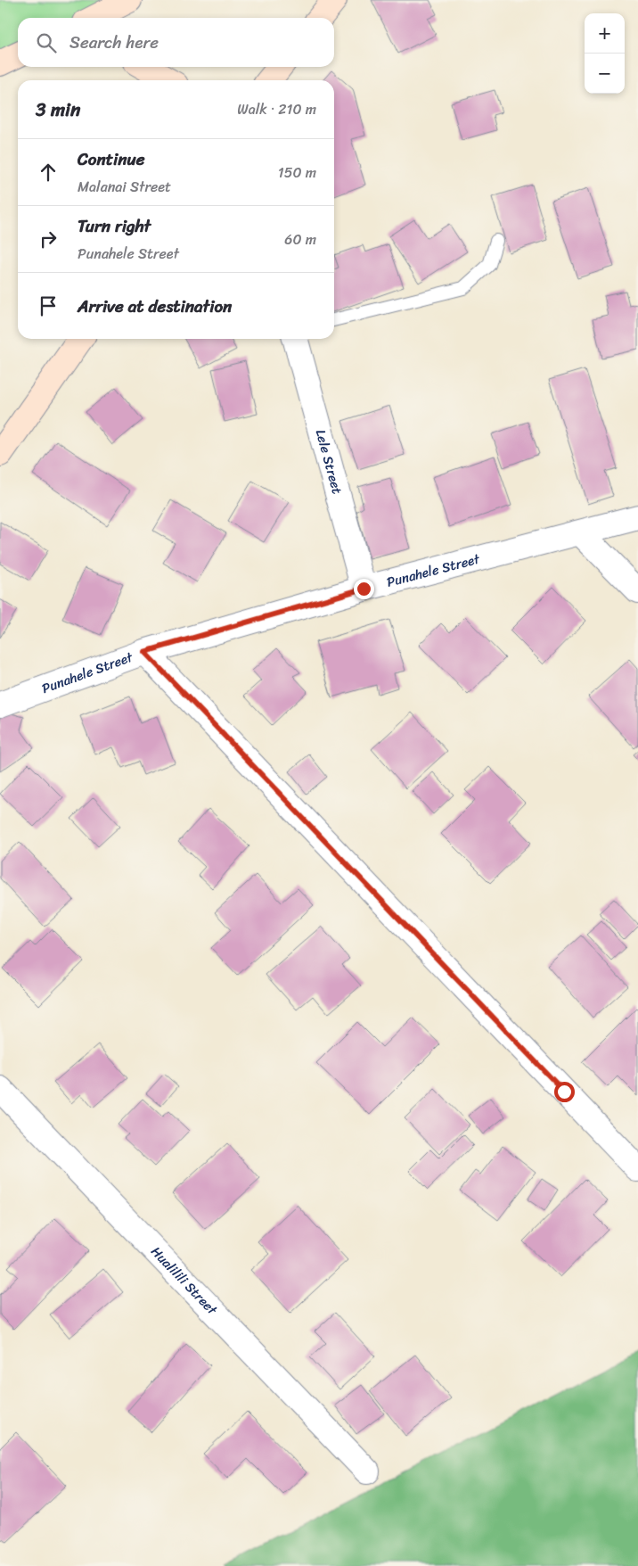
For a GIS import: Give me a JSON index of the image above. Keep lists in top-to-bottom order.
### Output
{
  "streets": {
    "street": ["Lele Street", "Punahele Street", "Hualilili Street"]
  },
  "crossings": [
    ["Lele Street", "Punahele Street"]
  ],
  "page": {
    "map_buttons": ["+", "−"],
    "search": "Search here",
    "heading": ["3 min", "Walk · 210 m"],
    "list": [
      ["Continue", "Malanai Street", "150 m"],
      ["Turn right", "Punahele Street", "60 m"],
      "Arrive at destination"
    ]
  }
}
